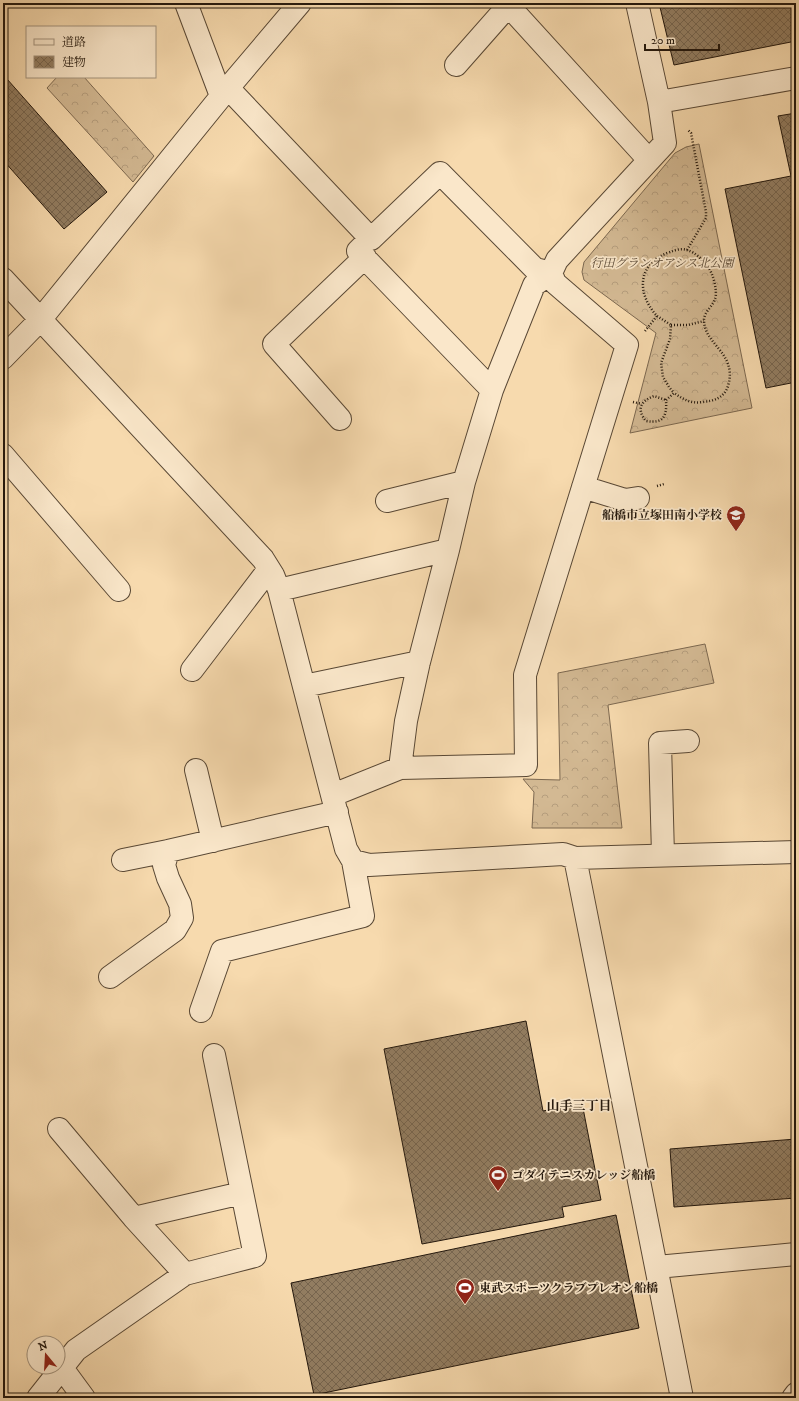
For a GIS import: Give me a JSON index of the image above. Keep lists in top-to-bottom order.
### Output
{
  "districts": ["山手三丁目"],
  "parks": ["行田グランオアシス北公園"],
  "places": {
    "school or university": ["船橋市立塚田南小学校"],
    "sports": ["ゴダイテニスカレッジ船橋", "東武スポーツクラブプレオン船橋"]
  },
  "legend": ["道路", "建物"],
  "scale_bar": "20 m",
  "north": "top"
}
